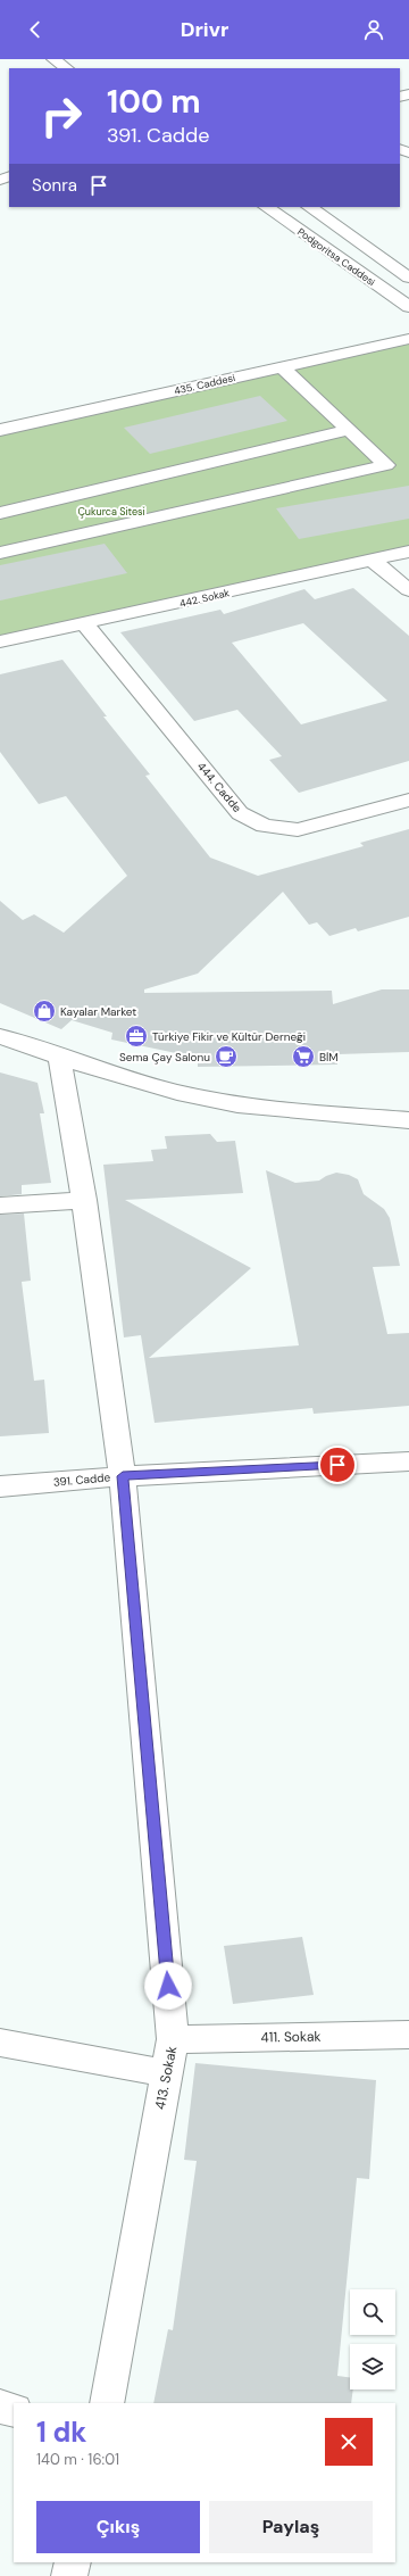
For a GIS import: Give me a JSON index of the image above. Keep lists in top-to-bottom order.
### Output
{
  "streets": {
    "street": [
      "Podgoritsa Caddesi",
      "435. Caddesi",
      "442. Sokak",
      "444. Cadde",
      "391. Cadde",
      "411. Sokak",
      "413. Sokak"
    ]
  },
  "crossings": [
    ["442. Sokak", "444. Cadde"],
    ["391. Cadde", "413. Sokak"],
    ["411. Sokak", "413. Sokak"]
  ],
  "parks": ["Çukurca Sitesi"],
  "places": {
    "shop": ["Kayalar Market"],
    "office": ["Türkiye Fikir ve Kültür Derneği"],
    "cafe": ["Sema Çay Salonu"],
    "supermarket": ["BİM"]
  },
  "page": {
    "header": "Drivr",
    "turn": ["100 m", "391. Cadde"],
    "then": "Sonra",
    "heading": ["1 dk", "140 m · 16:01"],
    "buttons": ["Çıkış", "Paylaş"]
  }
}
